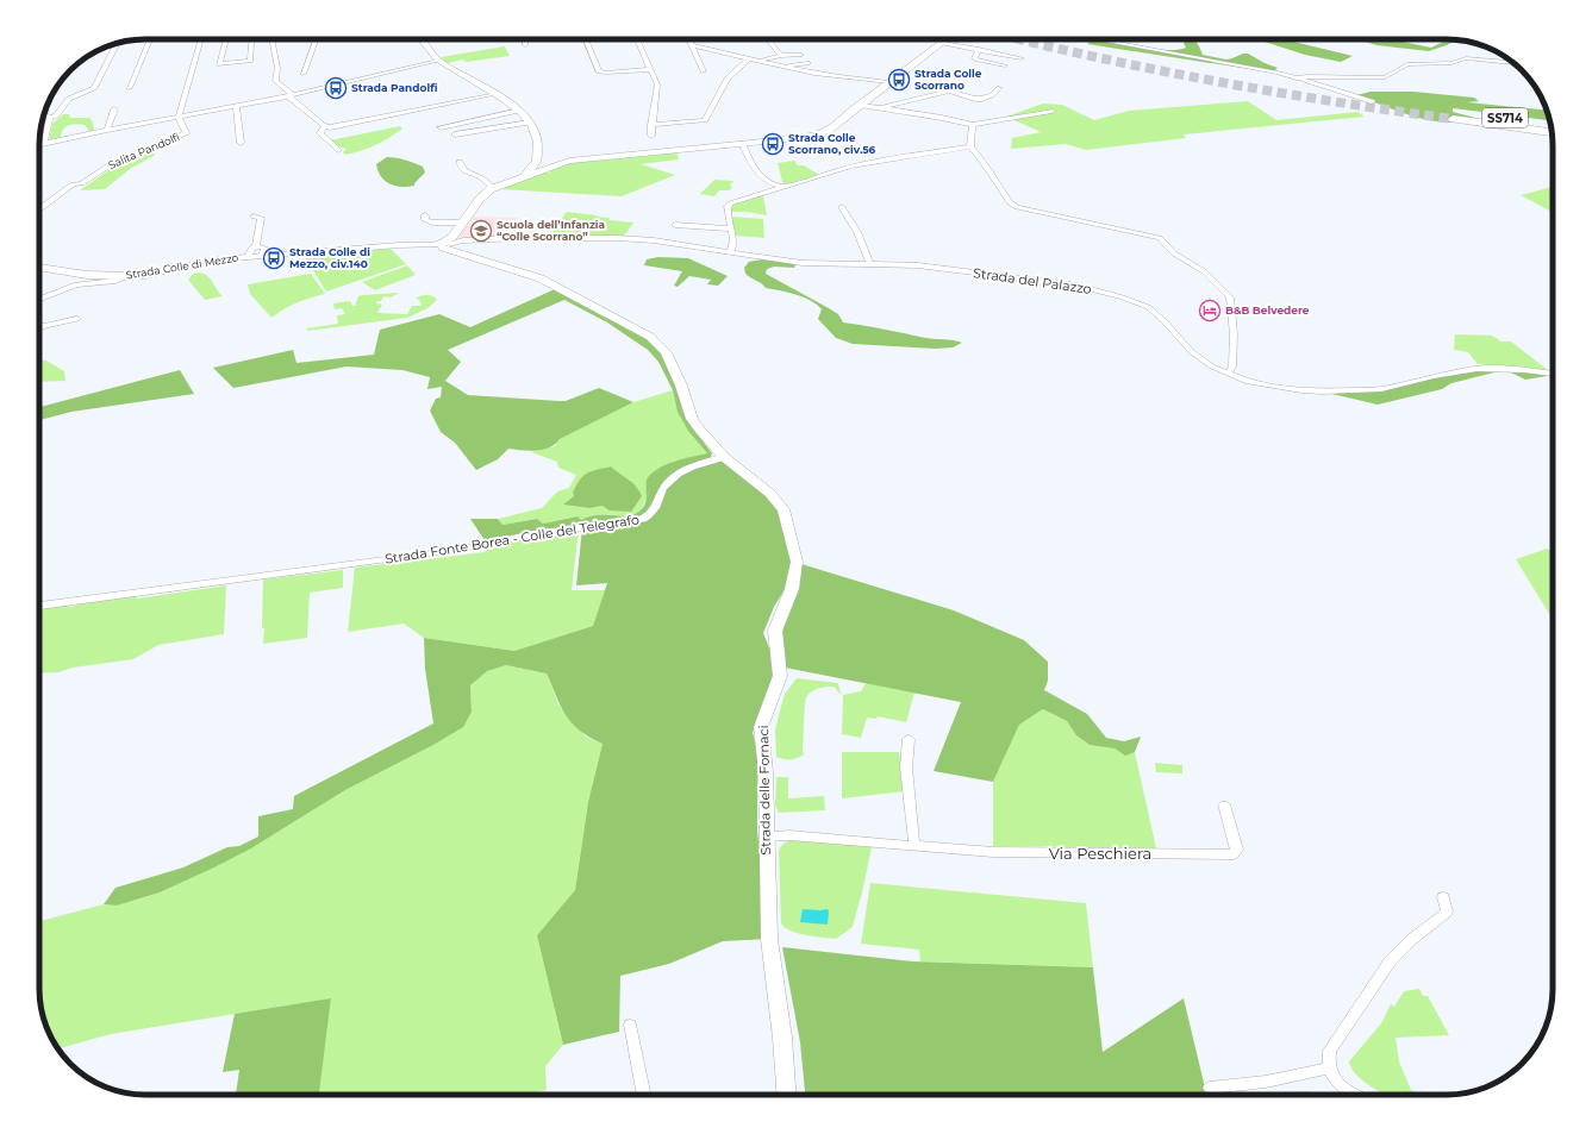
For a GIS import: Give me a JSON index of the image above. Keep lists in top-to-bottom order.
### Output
{
  "streets": {
    "highway": ["SS714"],
    "street": [
      "Salita Pandolfi",
      "Strada Colle di Mezzo",
      "Strada del Palazzo",
      "Strada Fonte Borea - Colle del Telegrafo",
      "Strada delle Fornaci",
      "Via Peschiera"
    ]
  },
  "crossings": [
    ["Strada Colle di Mezzo", "Strada del Palazzo"],
    ["Strada Fonte Borea - Colle del Telegrafo", "Strada delle Fornaci"],
    ["Strada delle Fornaci", "Via Peschiera"]
  ],
  "places": {
    "bus stop": [
      "Strada Colle Scorrano",
      "Strada Pandolfi",
      "Strada Colle Scorrano, civ.56",
      "Strada Colle di Mezzo, civ.140"
    ],
    "school or university": ["Scuola dell’Infanzia “Colle Scorrano”"],
    "hotel": ["B&B Belvedere"]
  }
}
